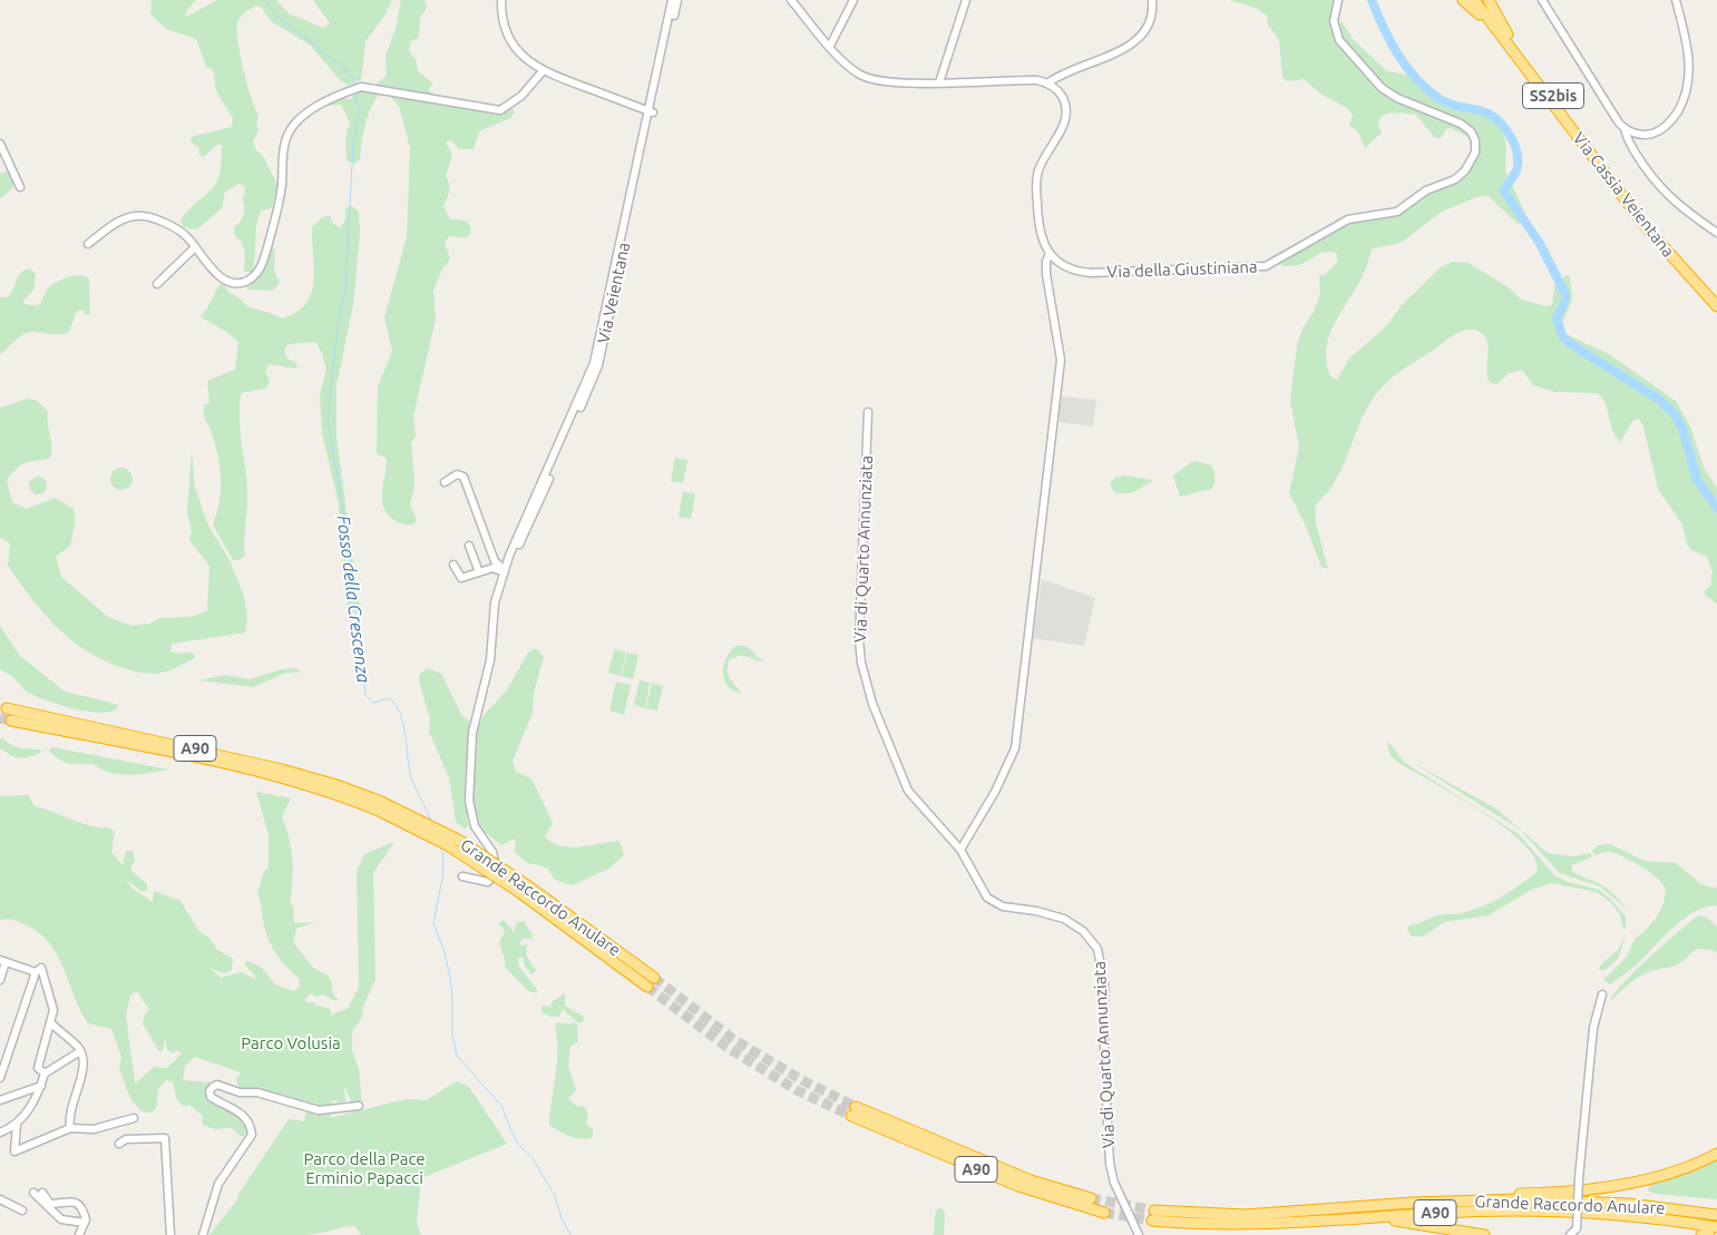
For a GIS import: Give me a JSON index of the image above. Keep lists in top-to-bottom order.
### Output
{
  "streets": {
    "highway": [
      "SS2bis",
      "Via Cassia Veientana",
      "A90",
      "Grande Raccordo Anulare"
    ],
    "street": ["Via della Giustiniana", "Via Veientana", "Via di Quarto Annunziata"]
  },
  "water": ["Fosso della Crescenza"],
  "parks": ["Parco Volusia", "Parco della Pace Erminio Papacci"]
}
